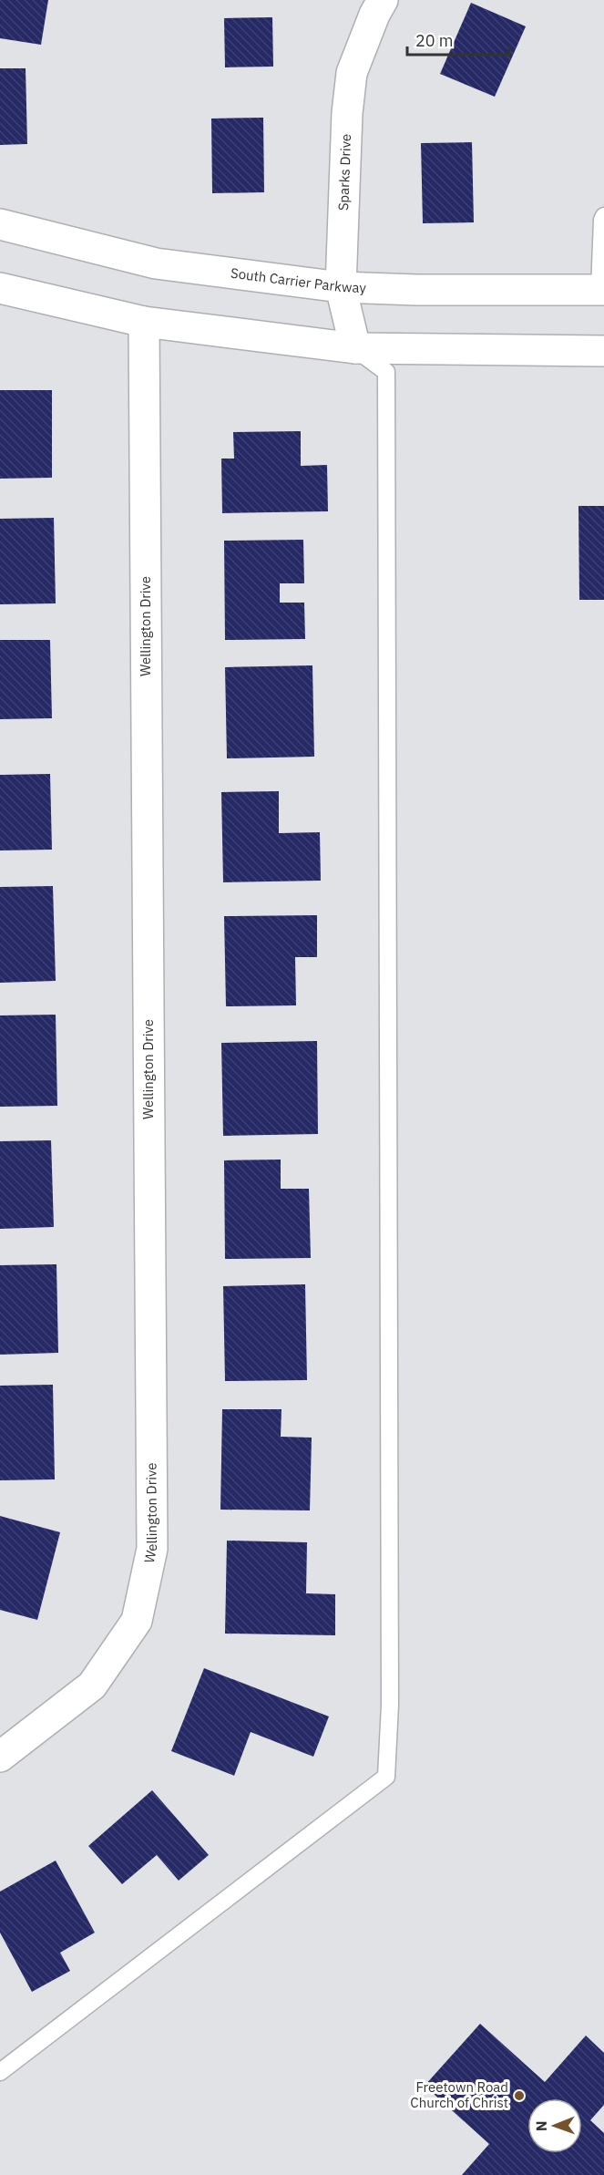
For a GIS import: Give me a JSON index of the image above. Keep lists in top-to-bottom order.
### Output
{
  "streets": {
    "street": ["Sparks Drive", "South Carrier Parkway", "Wellington Drive"]
  },
  "crossings": [
    ["Sparks Drive", "South Carrier Parkway"]
  ],
  "places": ["Freetown Road Church of Christ"],
  "scale_bar": "20 m",
  "north": "left"
}
